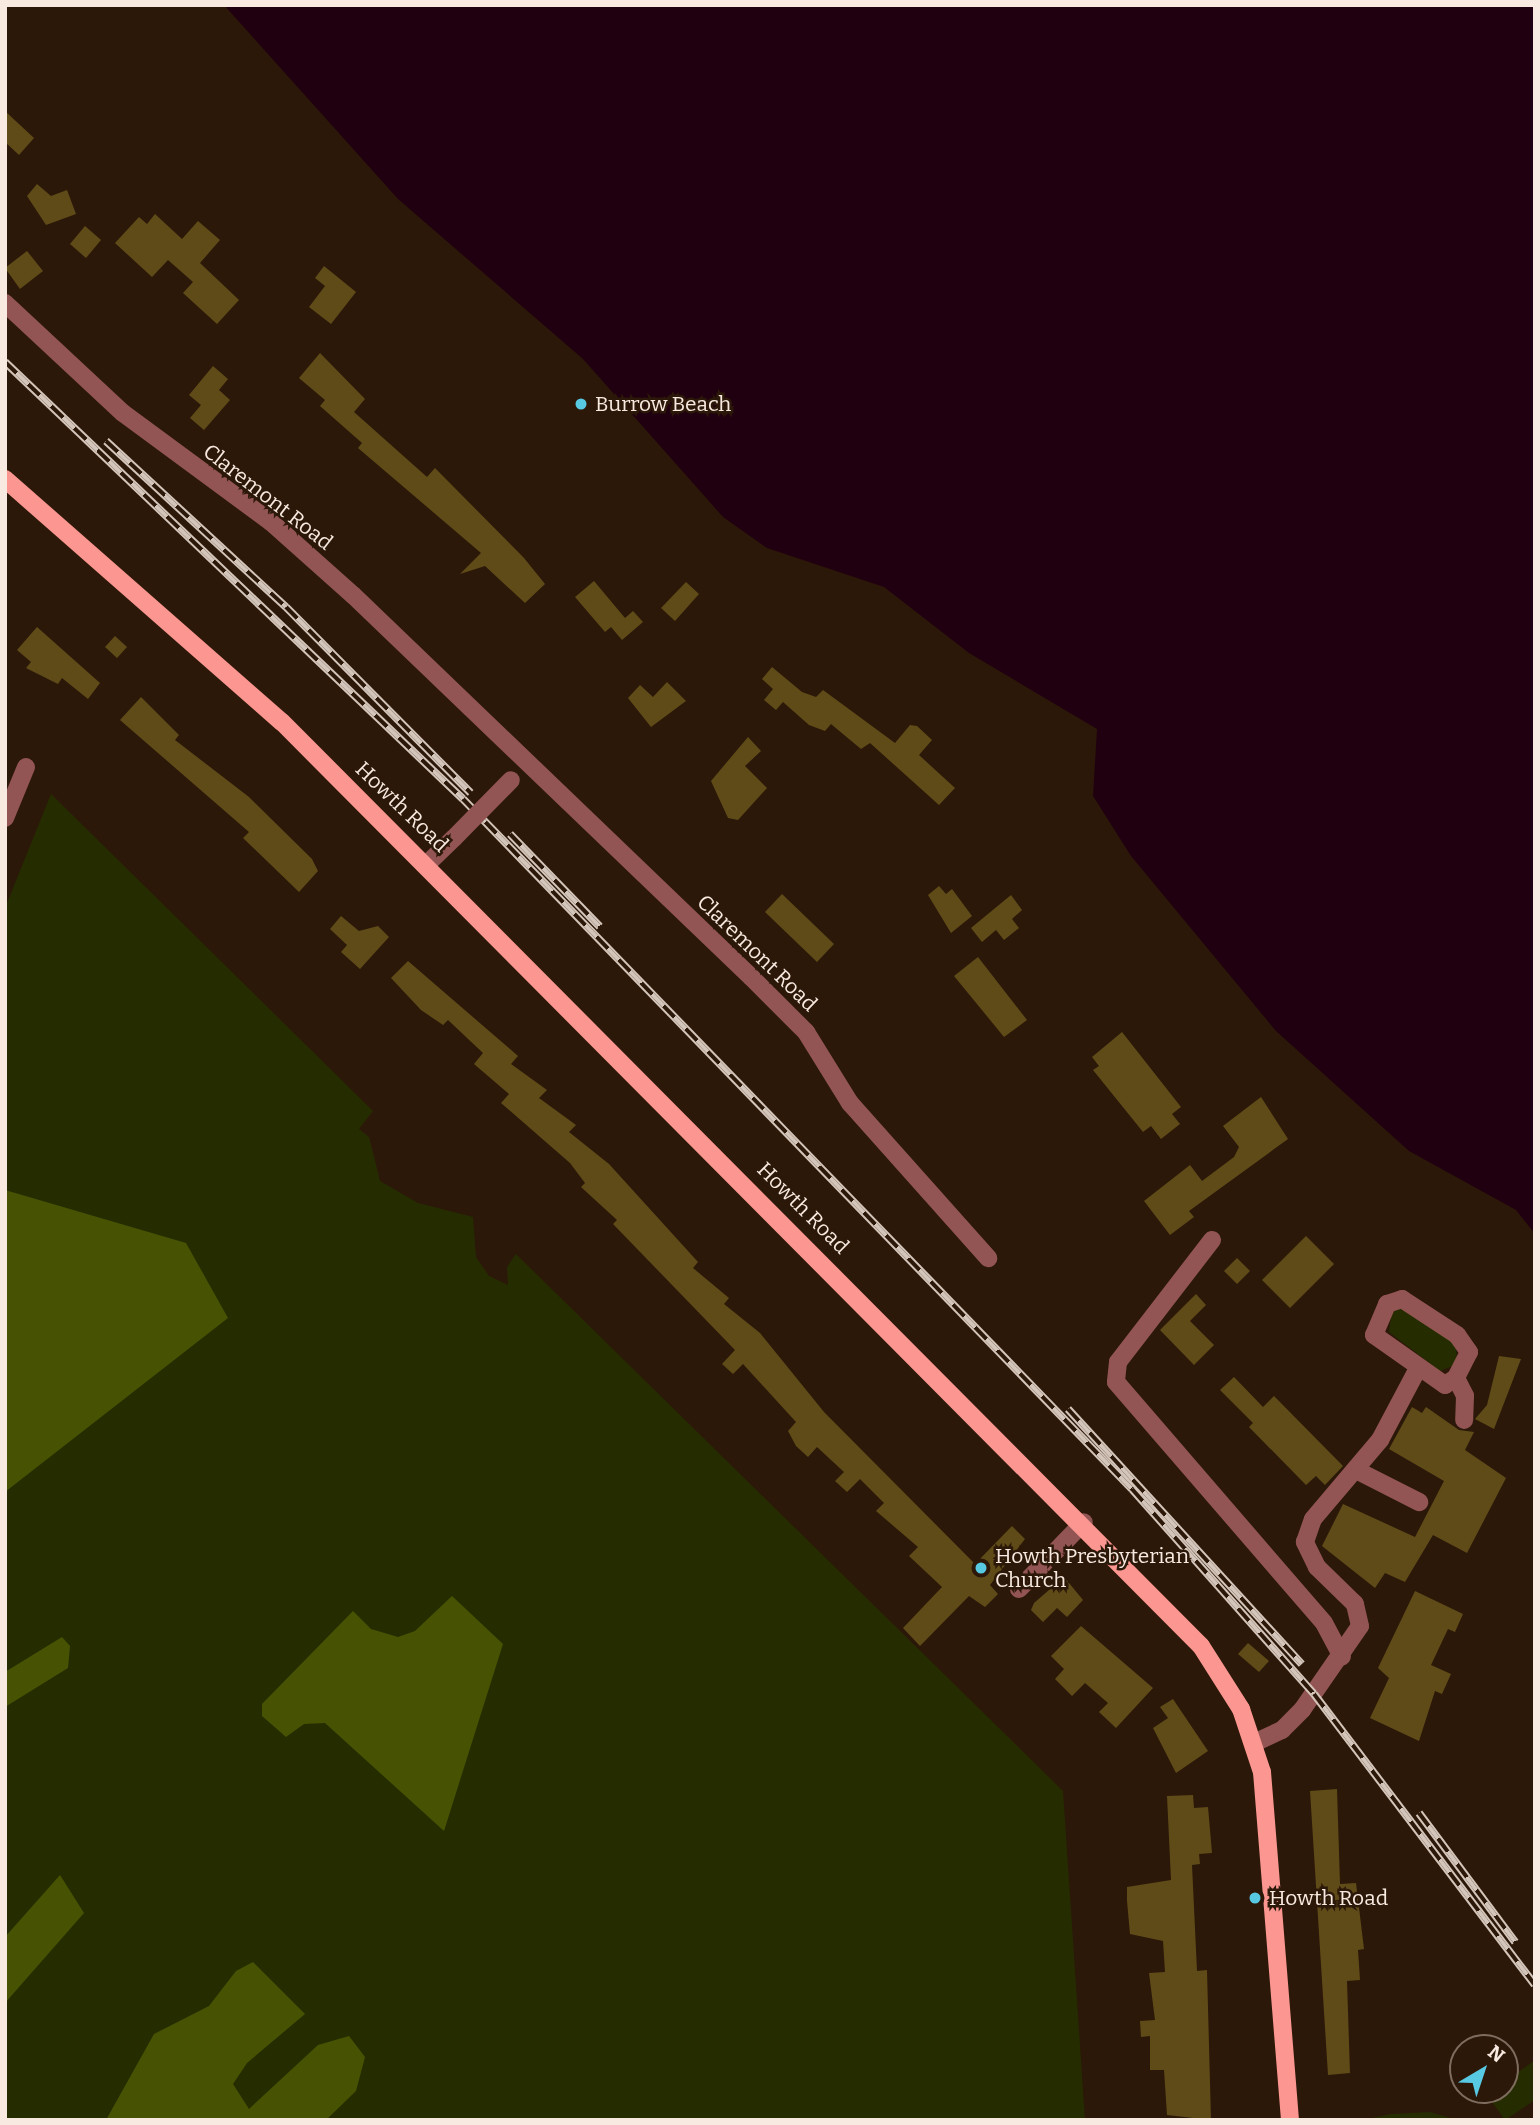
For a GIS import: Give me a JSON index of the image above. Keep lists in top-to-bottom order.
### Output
{
  "streets": {
    "main road": ["Howth Road"],
    "street": ["Claremont Road"]
  },
  "places": ["Burrow Beach", "Howth Presbyterian Church", "Howth Road"],
  "north": "top right"
}
